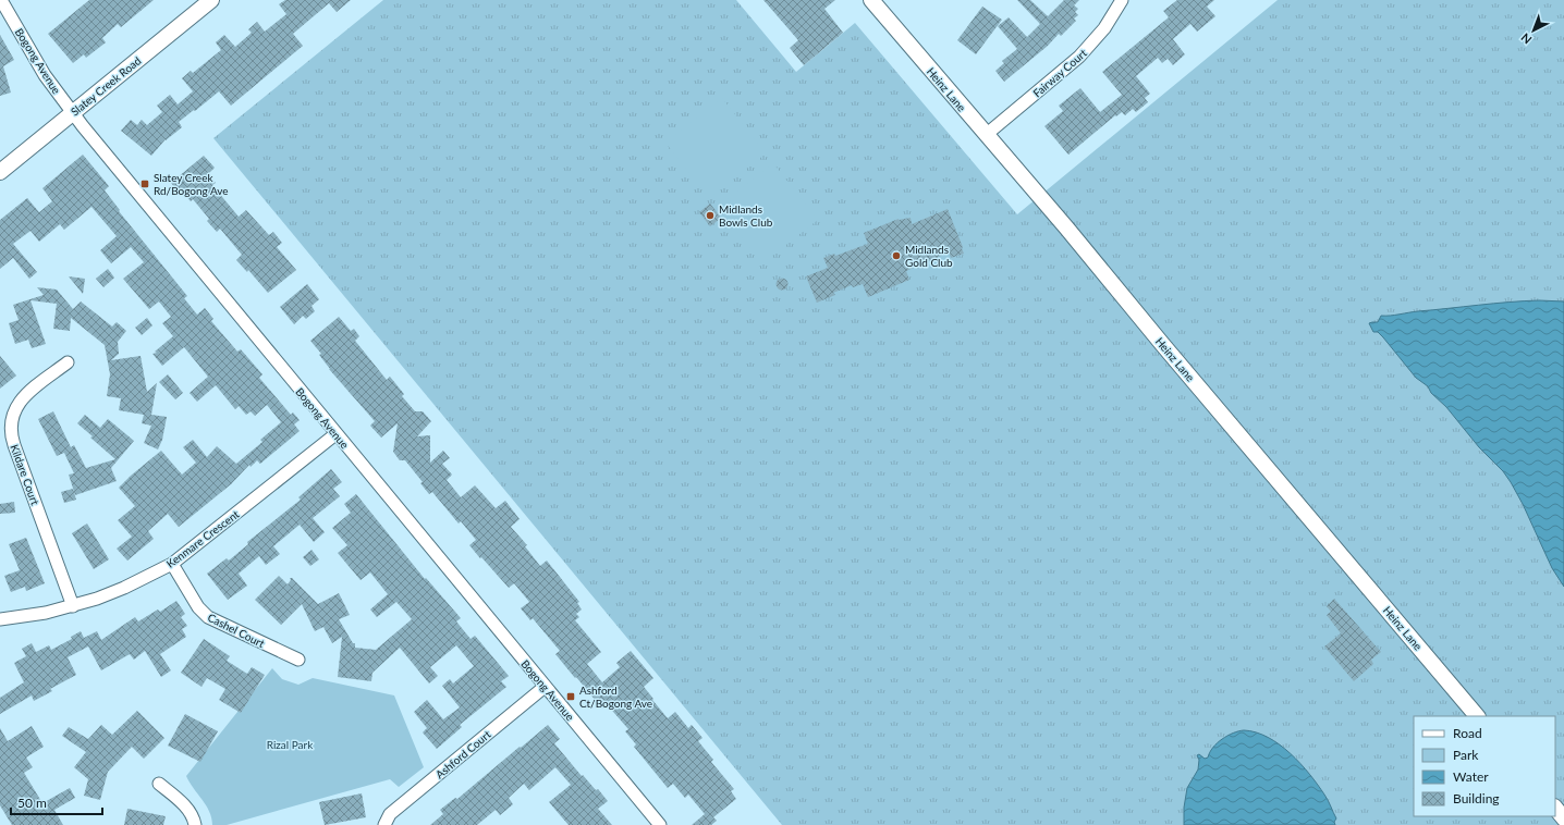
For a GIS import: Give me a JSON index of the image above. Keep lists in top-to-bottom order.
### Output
{
  "streets": {
    "street": [
      "Bogong Avenue",
      "Fairway Court",
      "Slatey Creek Road",
      "Heinz Lane",
      "Kildare Court",
      "Kenmare Crescent",
      "Cashel Court",
      "Ashford Court"
    ]
  },
  "crossings": [
    ["Bogong Avenue", "Slatey Creek Road"],
    ["Bogong Avenue", "Kenmare Crescent"],
    ["Bogong Avenue", "Ashford Court"],
    ["Fairway Court", "Heinz Lane"],
    ["Kildare Court", "Kenmare Crescent"],
    ["Kenmare Crescent", "Cashel Court"]
  ],
  "parks": ["Rizal Park"],
  "places": {
    "transit": ["Slatey Creek Rd/Bogong Ave", "Ashford Ct/Bogong Ave"],
    "other": ["Midlands Bowls Club", "Midlands Gold Club"]
  },
  "legend": [
    "Road",
    "Park",
    "Water",
    "Building"
  ],
  "scale_bar": "50 m",
  "north": "bottom left"
}
